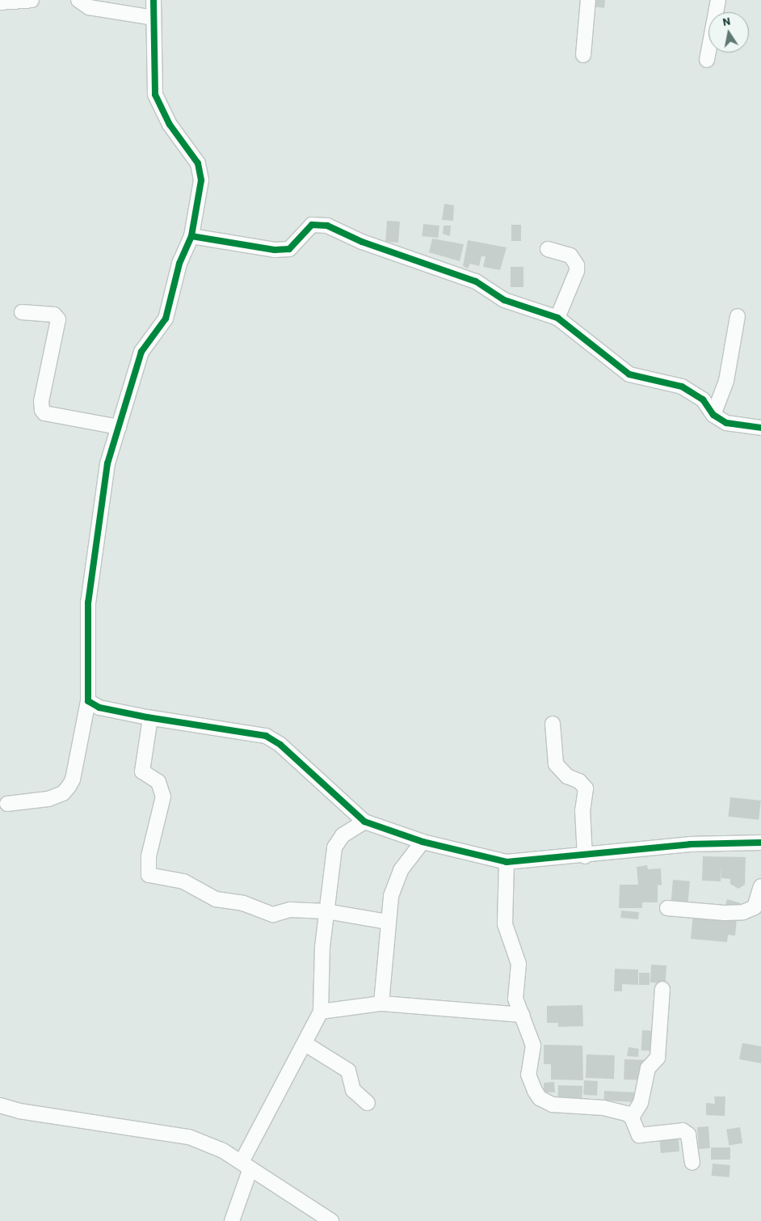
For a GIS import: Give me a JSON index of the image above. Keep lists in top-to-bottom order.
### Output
{
  "north": "top"
}
